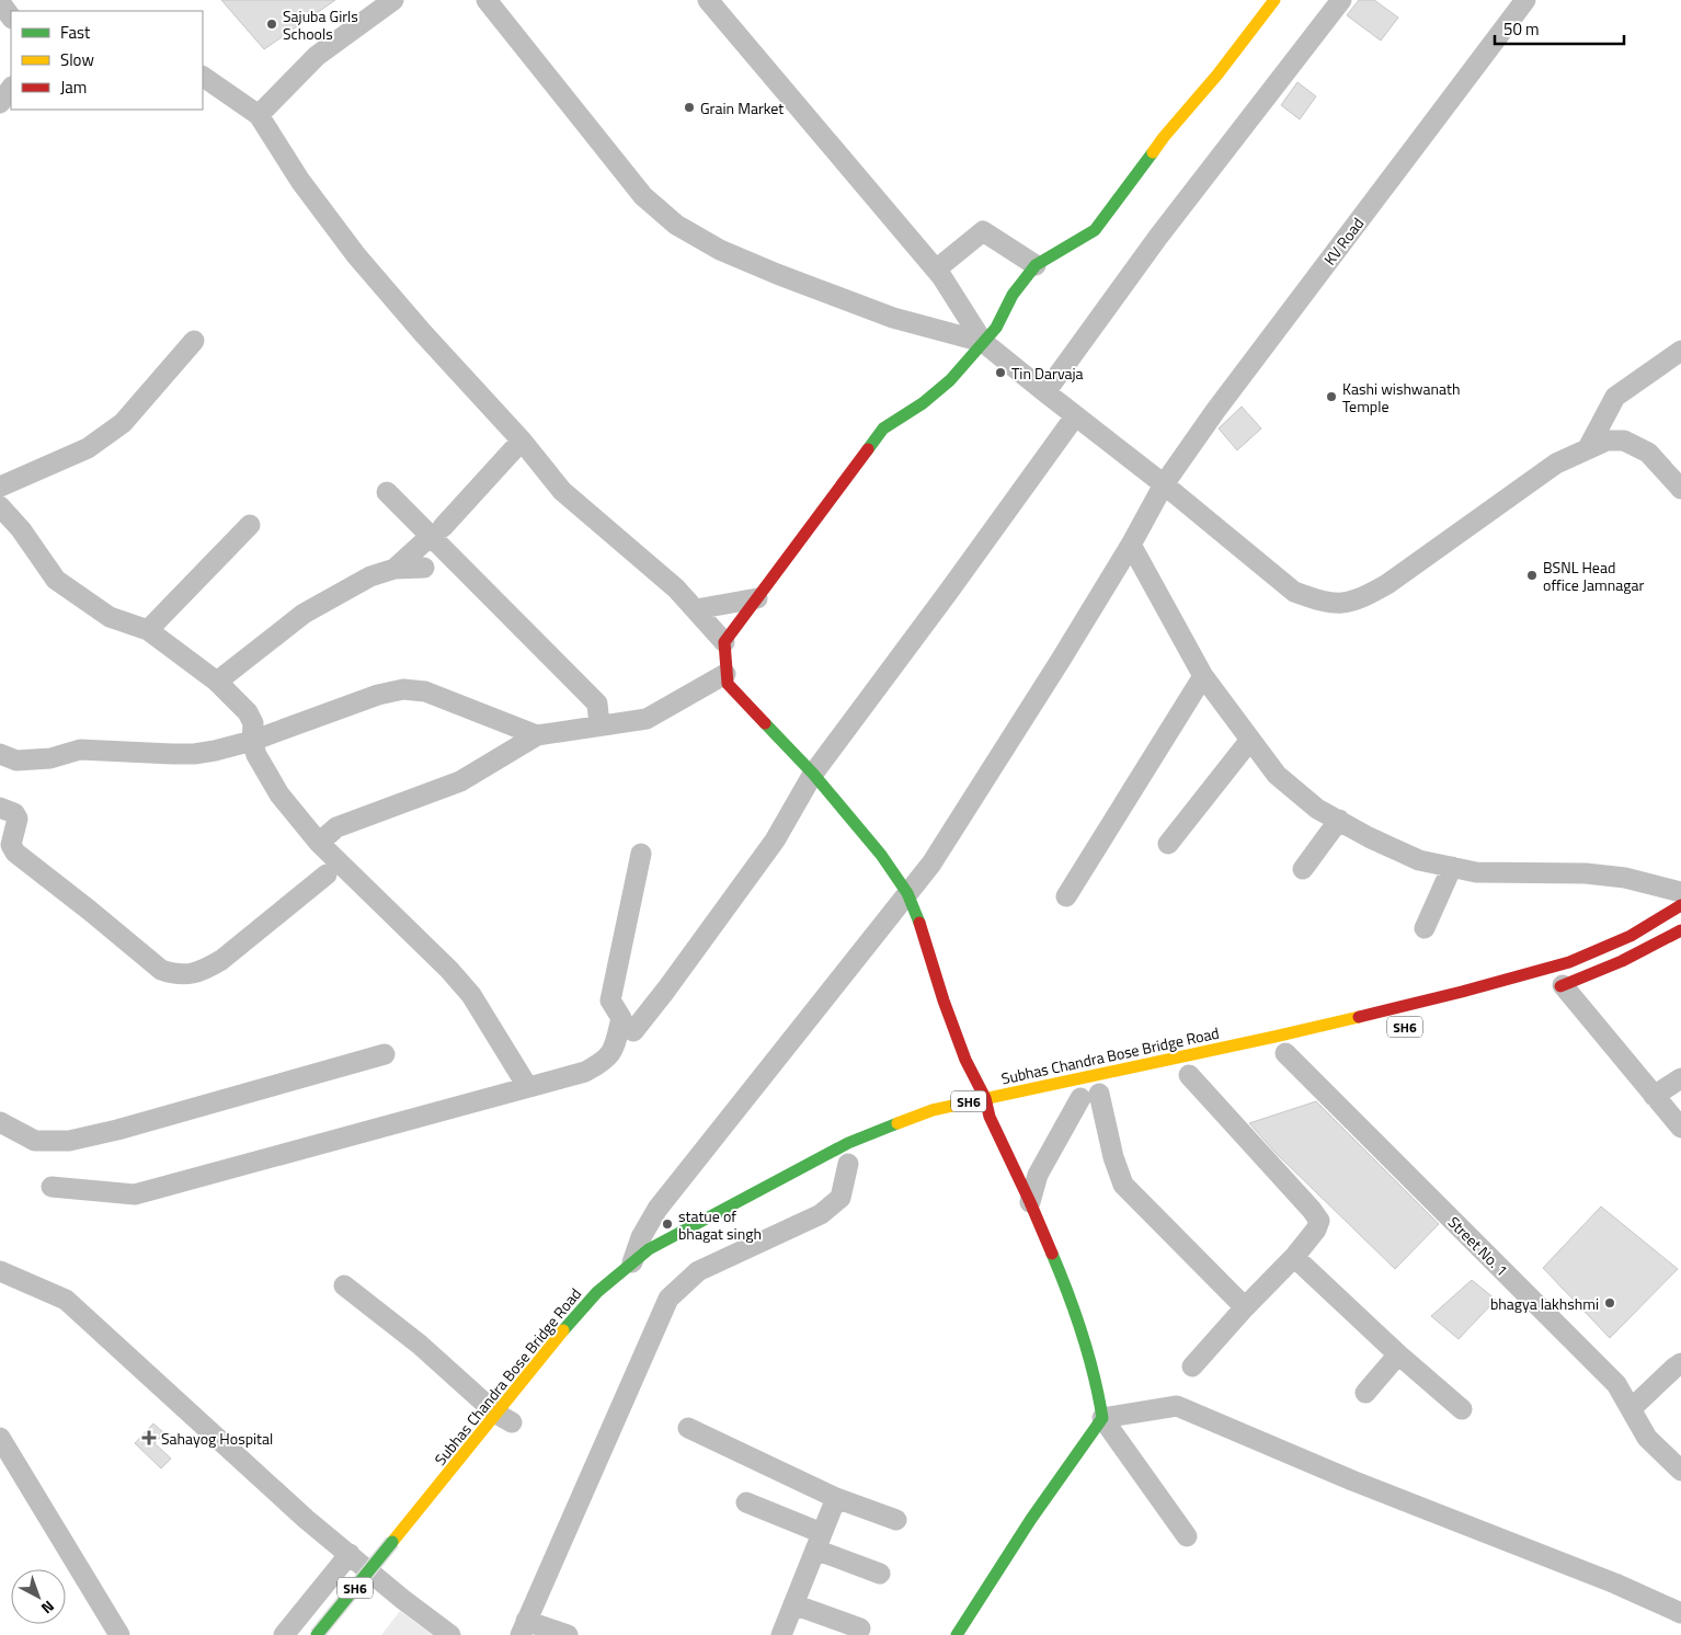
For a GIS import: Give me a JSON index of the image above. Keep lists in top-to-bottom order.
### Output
{
  "streets": {
    "street": [
      "KV Road",
      "SH6",
      "Subhas Chandra Bose Bridge Road",
      "Street No. 1"
    ]
  },
  "crossings": [
    ["KV Road", "Subhas Chandra Bose Bridge Road"]
  ],
  "places": {
    "other": [
      "Sajuba Girls Schools",
      "Grain Market",
      "Tin Darvaja",
      "Kashi wishwanath Temple",
      "BSNL Head office Jamnagar",
      "statue of bhagat singh",
      "bhagya lakhshmi"
    ],
    "health": ["Sahayog Hospital"]
  },
  "legend": ["Fast", "Slow", "Jam"],
  "scale_bar": "50 m",
  "north": "bottom right"
}
